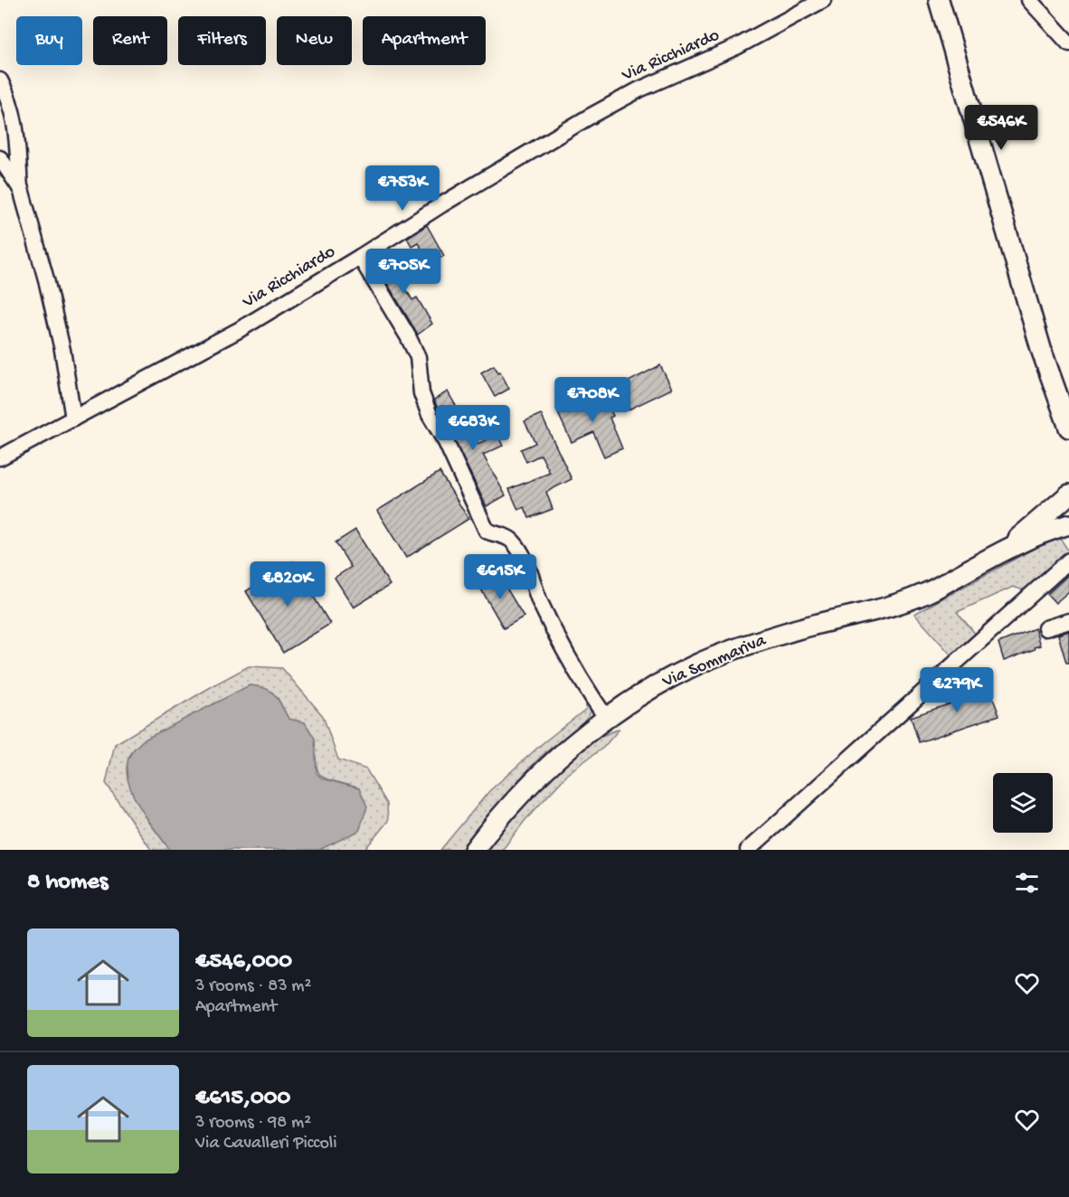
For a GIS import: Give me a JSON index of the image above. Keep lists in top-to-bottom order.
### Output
{
  "streets": {
    "main road": ["Via Sommariva"],
    "street": ["Via Ricchiardo"]
  },
  "page": {
    "chip": [
      "Buy",
      "Rent",
      "Filters",
      "New",
      "Apartment"
    ],
    "price": [
      "€546K",
      "€753K",
      "€705K",
      "€708K",
      "€683K",
      "€615K",
      "€820K",
      "€279K"
    ],
    "heading": "8 homes",
    "list": [
      {
        "name": "€546,000",
        "note": "3 rooms · 83 m² · Apartment"
      },
      {
        "name": "€615,000",
        "note": "3 rooms · 98 m² · Via Cavalleri Piccoli"
      }
    ]
  }
}
